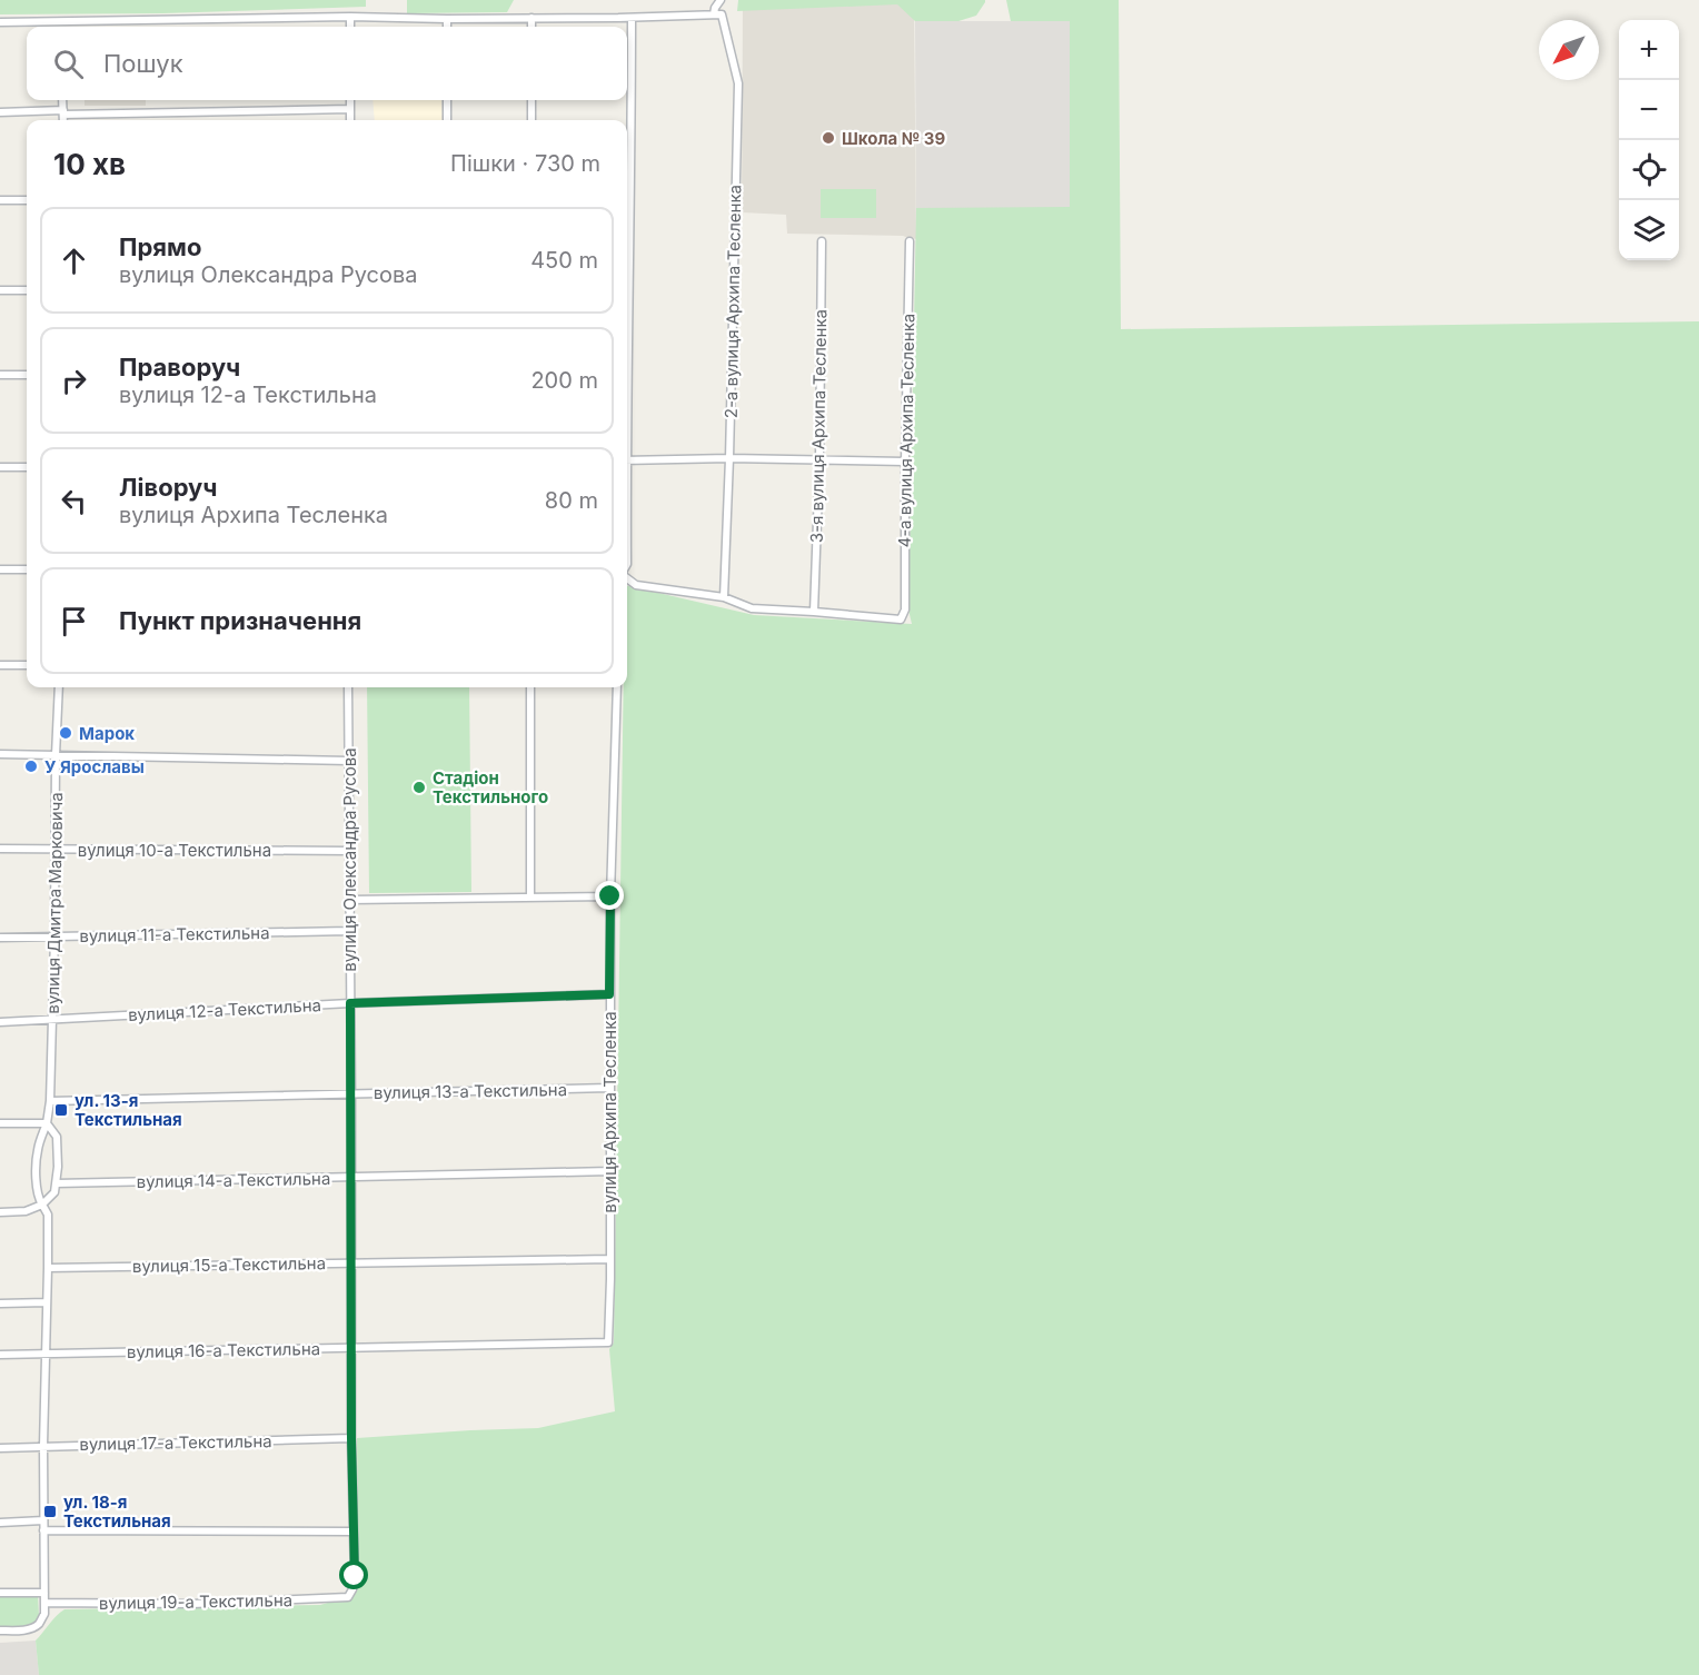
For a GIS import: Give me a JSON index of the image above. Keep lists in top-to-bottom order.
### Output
{
  "streets": {
    "street": [
      "2-а вулиця Архипа Тесленка",
      "3-я вулиця Архипа Тесленка",
      "4-а вулиця Архипа Тесленка",
      "вулиця 10-а Текстильна",
      "вулиця Олександра Русова",
      "вулиця Дмитра Марковича",
      "вулиця 11-а Текстильна",
      "вулиця 12-а Текстильна",
      "вулиця 13-а Текстильна",
      "вулиця Архипа Тесленка",
      "вулиця 14-а Текстильна",
      "вулиця 15-а Текстильна",
      "вулиця 16-а Текстильна",
      "вулиця 17-а Текстильна",
      "вулиця 19-а Текстильна"
    ]
  },
  "crossings": [
    ["3-я вулиця Архипа Тесленка", "4-а вулиця Архипа Тесленка"],
    ["вулиця 10-а Текстильна", "вулиця Олександра Русова"],
    ["вулиця 10-а Текстильна", "вулиця Дмитра Марковича"],
    ["вулиця Олександра Русова", "вулиця 11-а Текстильна"],
    ["вулиця Олександра Русова", "вулиця 12-а Текстильна"],
    ["вулиця Олександра Русова", "вулиця 13-а Текстильна"],
    ["вулиця Олександра Русова", "вулиця 14-а Текстильна"],
    ["вулиця Олександра Русова", "вулиця 15-а Текстильна"],
    ["вулиця Олександра Русова", "вулиця 16-а Текстильна"],
    ["вулиця Олександра Русова", "вулиця 17-а Текстильна"],
    ["вулиця Олександра Русова", "вулиця 19-а Текстильна"],
    ["вулиця Дмитра Марковича", "вулиця 11-а Текстильна"],
    ["вулиця Дмитра Марковича", "вулиця 12-а Текстильна"],
    ["вулиця Дмитра Марковича", "вулиця 13-а Текстильна"],
    ["вулиця Дмитра Марковича", "вулиця 14-а Текстильна"],
    ["вулиця Дмитра Марковича", "вулиця 15-а Текстильна"],
    ["вулиця Дмитра Марковича", "вулиця 16-а Текстильна"],
    ["вулиця Дмитра Марковича", "вулиця 17-а Текстильна"],
    ["вулиця Дмитра Марковича", "вулиця 19-а Текстильна"],
    ["вулиця 12-а Текстильна", "вулиця Архипа Тесленка"],
    ["вулиця 13-а Текстильна", "вулиця Архипа Тесленка"],
    ["вулиця Архипа Тесленка", "вулиця 14-а Текстильна"],
    ["вулиця Архипа Тесленка", "вулиця 15-а Текстильна"],
    ["вулиця Архипа Тесленка", "вулиця 16-а Текстильна"]
  ],
  "places": {
    "other": [
      "Школа № 39",
      "Марок",
      "У Ярославы",
      "Стадіон Текстильного"
    ],
    "transit": ["ул. 13-я Текстильная", "ул. 18-я Текстильная"]
  },
  "north": "bottom left",
  "page": {
    "map_buttons": ["+", "−"],
    "search": "Пошук",
    "heading": ["10 хв", "Пішки · 730 m"],
    "list": [
      ["Прямо", "вулиця Олександра Русова", "450 m"],
      ["Праворуч", "вулиця 12-а Текстильна", "200 m"],
      ["Ліворуч", "вулиця Архипа Тесленка", "80 m"],
      "Пункт призначення"
    ]
  }
}
